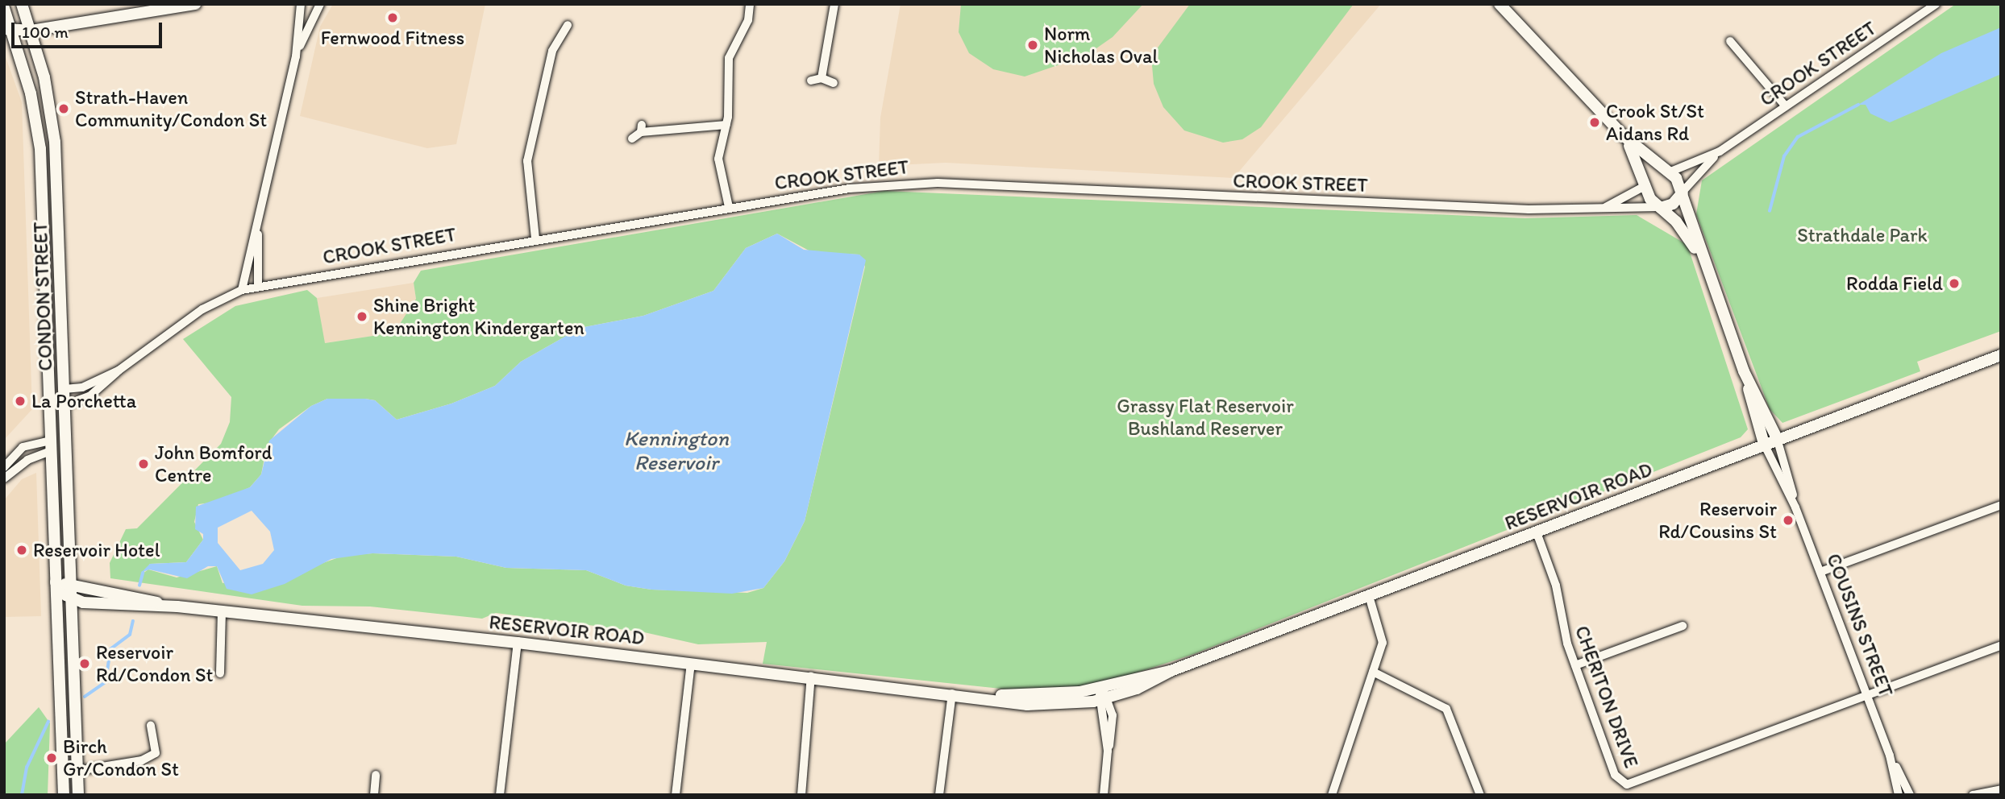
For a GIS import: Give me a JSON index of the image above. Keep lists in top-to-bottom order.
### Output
{
  "streets": {
    "main road": ["CONDON STREET", "RESERVOIR ROAD", "COUSINS STREET"],
    "street": ["CROOK STREET", "CHERITON DRIVE"]
  },
  "crossings": [
    ["CROOK STREET", "CONDON STREET"],
    ["CROOK STREET", "COUSINS STREET"],
    ["CONDON STREET", "RESERVOIR ROAD"],
    ["RESERVOIR ROAD", "COUSINS STREET"],
    ["RESERVOIR ROAD", "CHERITON DRIVE"],
    ["COUSINS STREET", "CHERITON DRIVE"]
  ],
  "water": ["Kennington Reservoir"],
  "parks": ["Strathdale Park", "Grassy Flat Reservoir Bushland Reserver"],
  "places": [
    "Fernwood Fitness",
    "Norm Nicholas Oval",
    "Strath-Haven Community/Condon St",
    "Crook St/St Aidans Rd",
    "Rodda Field",
    "Shine Bright Kennington Kindergarten",
    "La Porchetta",
    "John Bomford Centre",
    "Reservoir Rd/Cousins St",
    "Reservoir Hotel",
    "Reservoir Rd/Condon St",
    "Birch Gr/Condon St"
  ],
  "scale_bar": "100 m"
}
